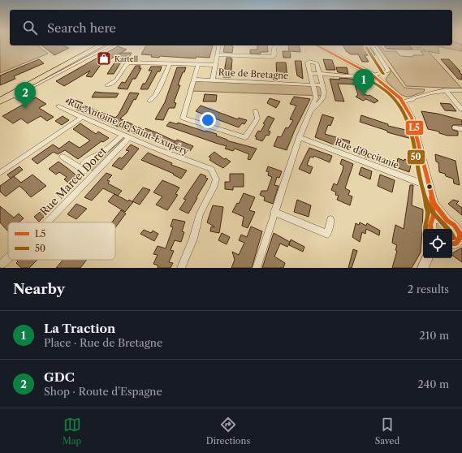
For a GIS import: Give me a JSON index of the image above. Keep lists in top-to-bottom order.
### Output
{
  "streets": {
    "street": [
      "Rue de Bretagne",
      "Rue Antoine de Saint-Exupéry",
      "Rue d'Occitanie",
      "Rue Marcel Doret"
    ]
  },
  "crossings": [
    ["Rue Antoine de Saint-Exupéry", "Rue Marcel Doret"]
  ],
  "places": {
    "shop": ["Kartell"]
  },
  "lines": ["transit line L5", "transit line 50"],
  "legend": ["L5", "50"],
  "page": {
    "search": "Search here",
    "pins": ["1", "2"],
    "heading": ["Nearby", "2 results"],
    "list": [
      {
        "mark": "1",
        "name": "La Traction",
        "note": "Place · Rue de Bretagne",
        "value": "210 m"
      },
      {
        "mark": "2",
        "name": "GDC",
        "note": "Shop · Route d'Espagne",
        "value": "240 m"
      }
    ],
    "nav": ["Map", "Directions", "Saved"]
  }
}
